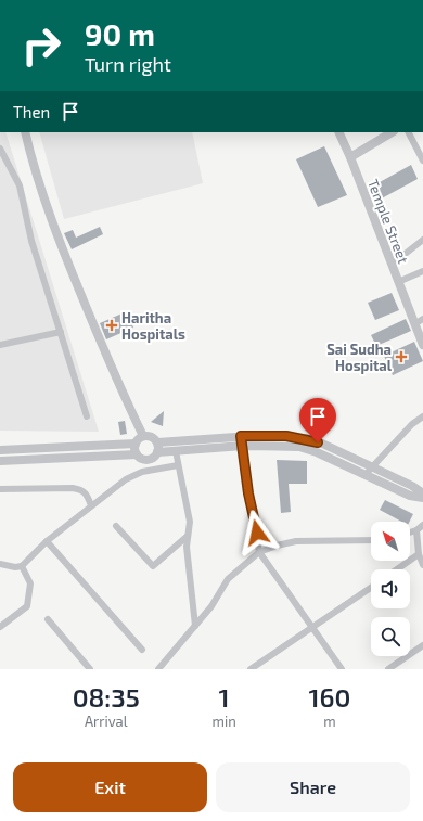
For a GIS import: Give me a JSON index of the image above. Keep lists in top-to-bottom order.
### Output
{
  "streets": {
    "street": ["Temple Street"]
  },
  "places": {
    "health": ["Haritha Hospitals", "Sai Sudha Hospital"]
  },
  "north": "top left",
  "page": {
    "turn": ["90 m", "Turn right"],
    "then": "Then",
    "eta": [
      "08:35",
      "Arrival",
      "1",
      "min",
      "160",
      "m"
    ],
    "buttons": ["Exit", "Share"]
  }
}
